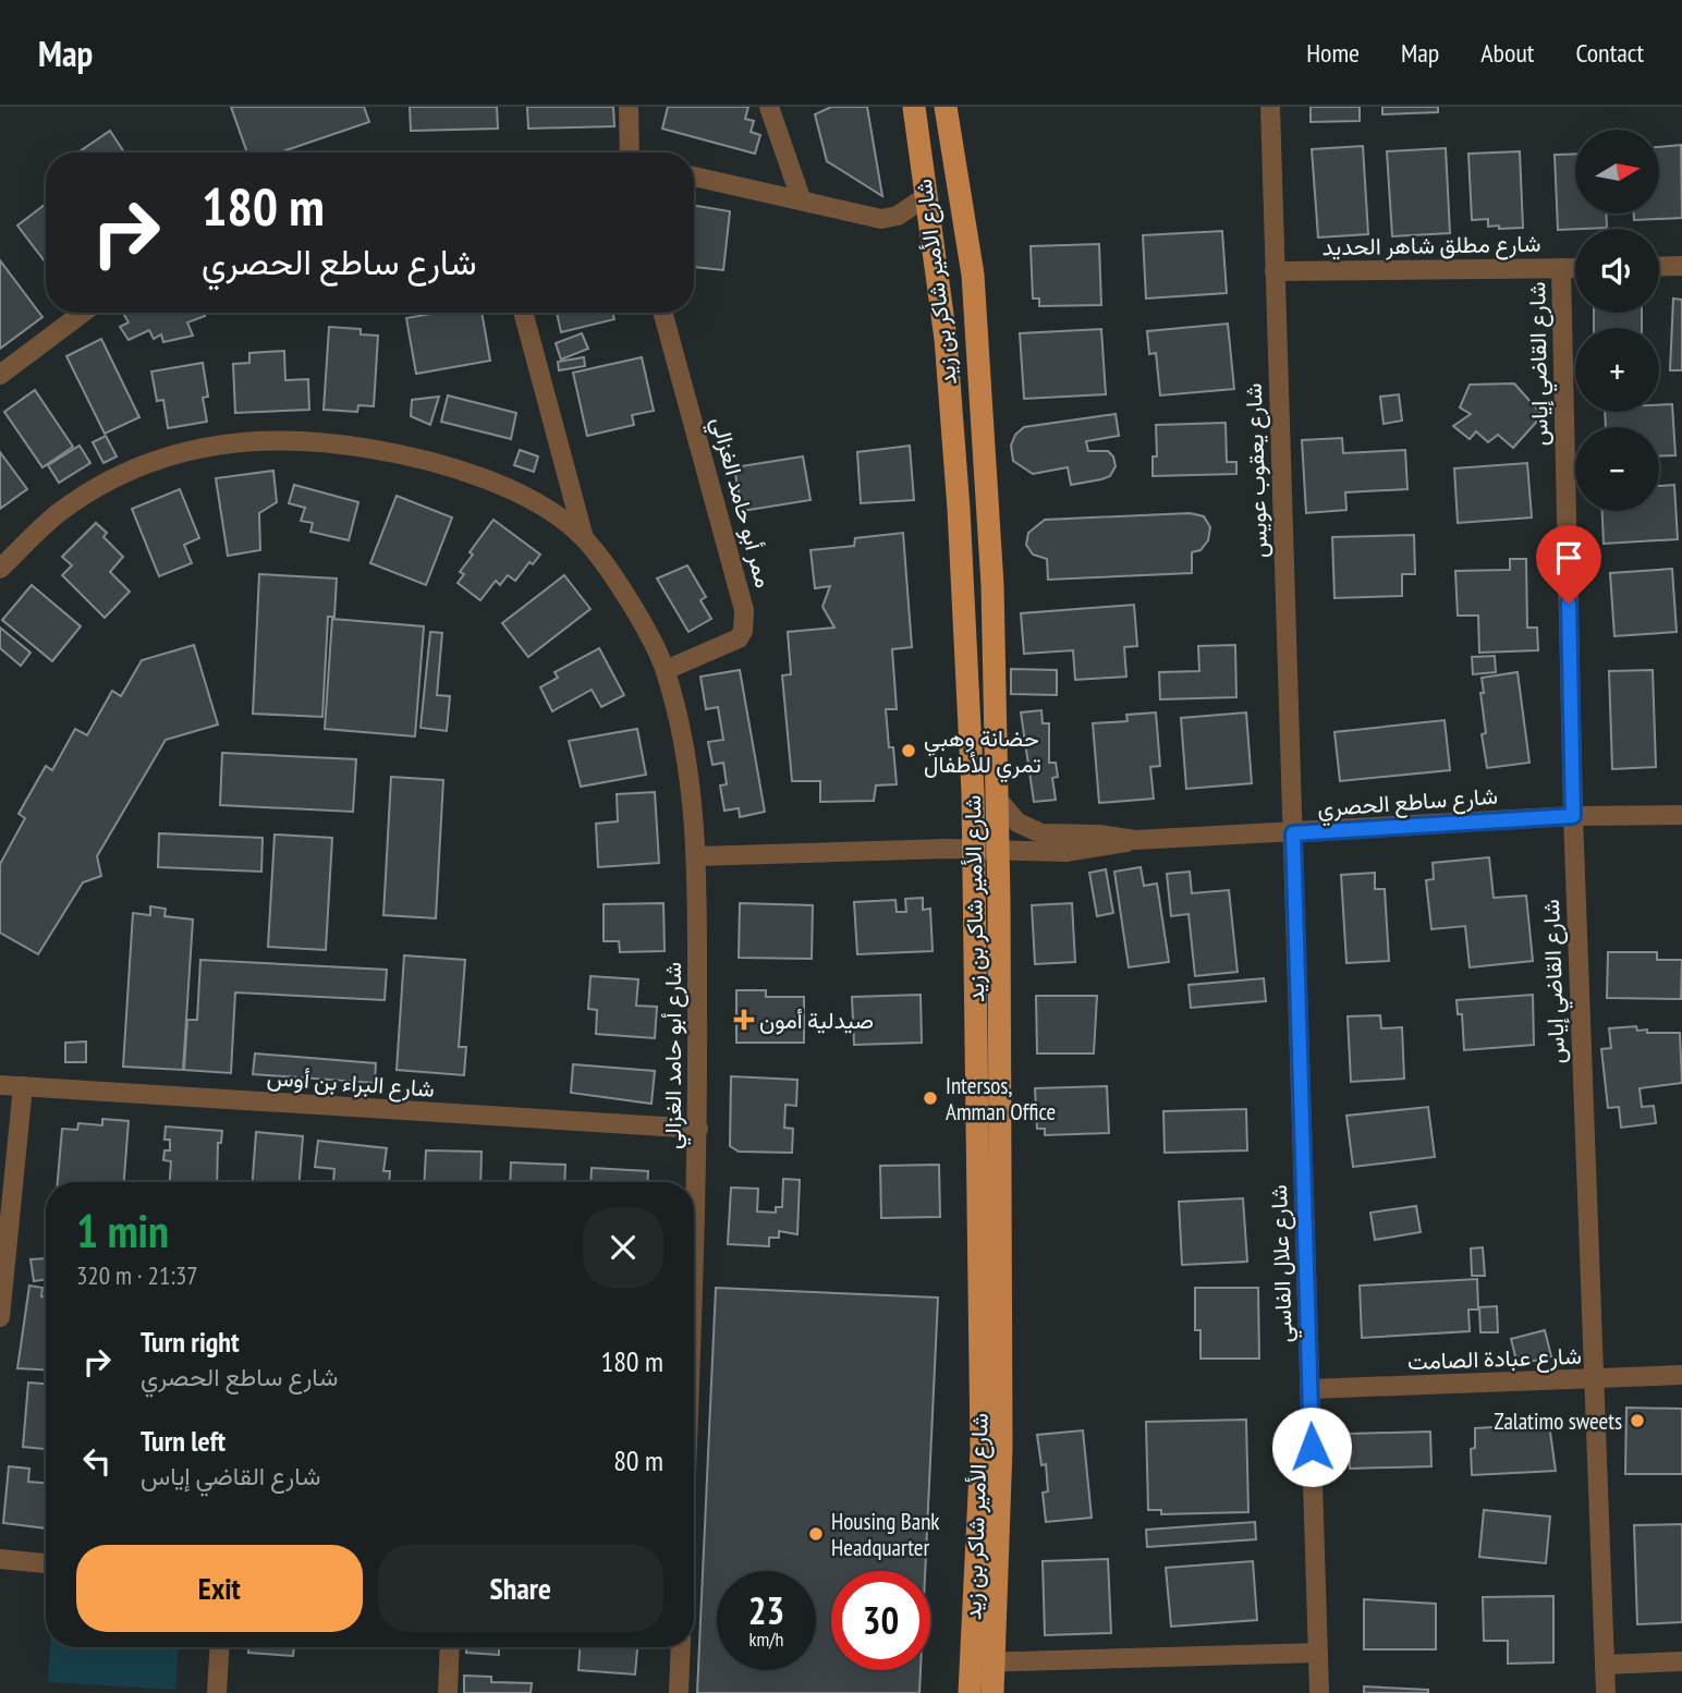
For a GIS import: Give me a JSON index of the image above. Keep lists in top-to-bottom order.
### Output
{
  "streets": {
    "main road": ["شارع الأمير شاكر بن زيد"],
    "street": [
      "شارع مطلق شاهر الحديد",
      "شارع القاضي إياس",
      "شارع يعقوب عويس",
      "ممر أبو حامد الغزالي",
      "شارع ساطع الحصري",
      "شارع أبو حامد الغزالي",
      "شارع البراء بن أوس",
      "شارع علال الفاسي",
      "شارع عبادة الصامت"
    ]
  },
  "crossings": [
    ["شارع مطلق شاهر الحديد", "شارع القاضي إياس"],
    ["شارع مطلق شاهر الحديد", "شارع يعقوب عويس"],
    ["شارع الأمير شاكر بن زيد", "شارع ساطع الحصري"],
    ["شارع القاضي إياس", "شارع ساطع الحصري"],
    ["شارع القاضي إياس", "شارع عبادة الصامت"],
    ["شارع يعقوب عويس", "شارع ساطع الحصري"],
    ["شارع يعقوب عويس", "شارع علال الفاسي"],
    ["ممر أبو حامد الغزالي", "شارع أبو حامد الغزالي"],
    ["شارع ساطع الحصري", "شارع أبو حامد الغزالي"],
    ["شارع ساطع الحصري", "شارع علال الفاسي"],
    ["شارع أبو حامد الغزالي", "شارع البراء بن أوس"],
    ["شارع علال الفاسي", "شارع عبادة الصامت"]
  ],
  "places": {
    "other": [
      "حضانة وهبي تمري للأطفال",
      "Intersos, Amman Office",
      "Zalatimo sweets",
      "Housing Bank Headquarter"
    ],
    "health": ["صيدلية أمون"]
  },
  "north": "right",
  "page": {
    "header": "Map",
    "nav": [
      "Home",
      "Map",
      "About",
      "Contact"
    ],
    "map_buttons": ["+", "−"],
    "turn": ["180 m", "شارع ساطع الحصري"],
    "heading": ["1 min", "320 m · 21:37"],
    "list": [
      {
        "name": "Turn right",
        "note": "شارع ساطع الحصري",
        "value": "180 m"
      },
      {
        "name": "Turn left",
        "note": "شارع القاضي إياس",
        "value": "80 m"
      }
    ],
    "buttons": ["Exit", "Share"],
    "speed": "23 km/h",
    "limit": "30"
  }
}
